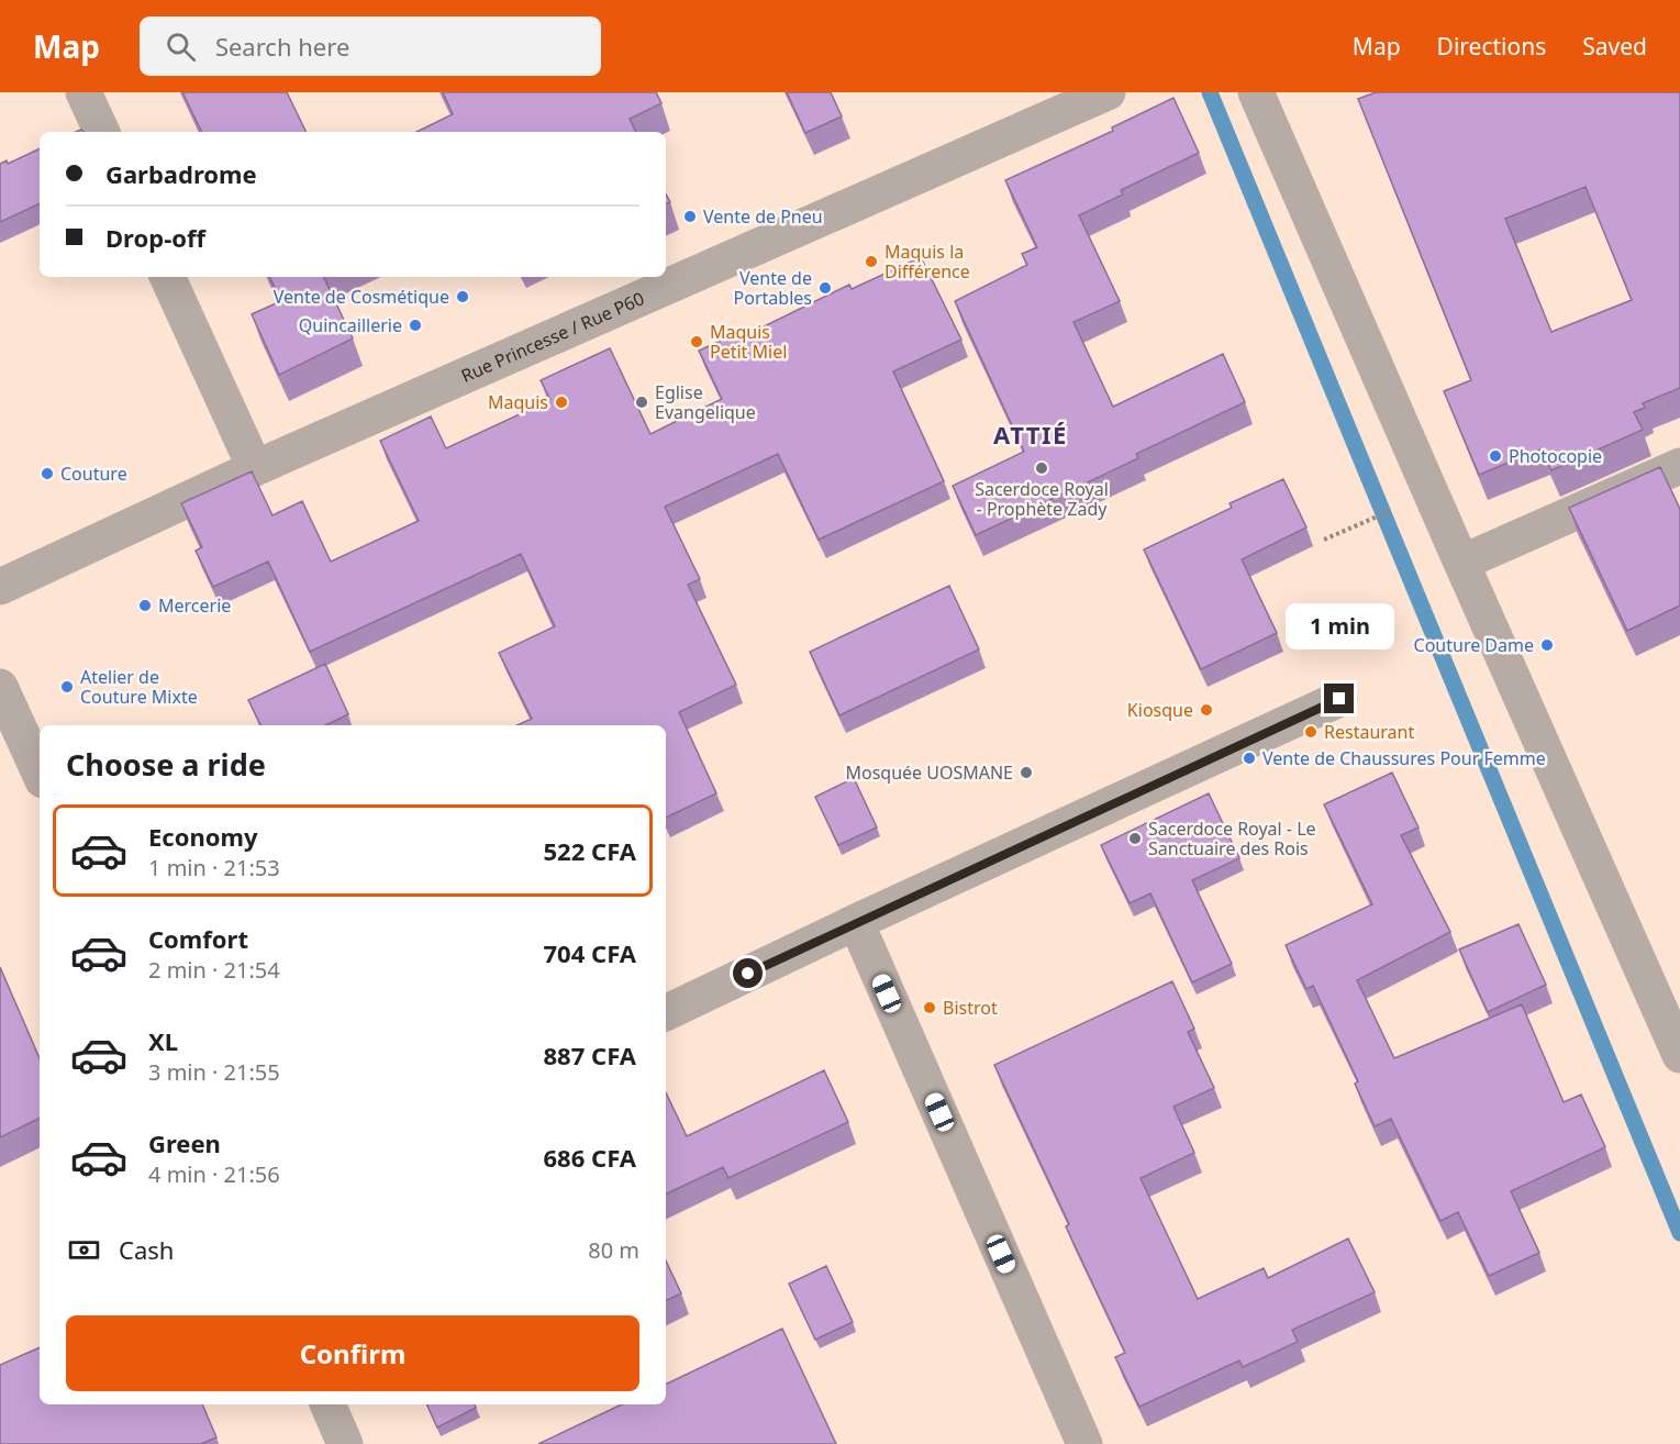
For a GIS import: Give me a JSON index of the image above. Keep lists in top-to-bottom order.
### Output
{
  "streets": {
    "street": ["Rue Princesse / Rue P60"]
  },
  "districts": ["ATTIÉ"],
  "places": [
    "Vente de Pneu",
    "Maquis la Différence",
    "Vente de Portables",
    "Vente de Cosmétique",
    "Quincaillerie",
    "Maquis Petit Miel",
    "Maquis",
    "Eglise Evangelique",
    "Photocopie",
    "Sacerdoce Royal - Prophète Zady",
    "Couture",
    "Mercerie",
    "Couture Dame",
    "Atelier de Couture Mixte",
    "Kiosque",
    "Restaurant",
    "Vente de Chaussures Pour Femme",
    "Mosquée UOSMANE",
    "Sacerdoce Royal - Le Sanctuaire des Rois",
    "Bistrot"
  ],
  "page": {
    "header": "Map",
    "search": "Search here",
    "nav": ["Map", "Directions", "Saved"],
    "banner": ["Garbadrome", "Drop-off"],
    "bubble": "1 min",
    "heading": "Choose a ride",
    "list": [
      {
        "name": "Economy",
        "note": "1 min · 21:53",
        "value": "522 CFA"
      },
      {
        "name": "Comfort",
        "note": "2 min · 21:54",
        "value": "704 CFA"
      },
      {
        "name": "XL",
        "note": "3 min · 21:55",
        "value": "887 CFA"
      },
      {
        "name": "Green",
        "note": "4 min · 21:56",
        "value": "686 CFA"
      }
    ],
    "pay": ["Cash", "80 m"],
    "buttons": "Confirm"
  }
}
